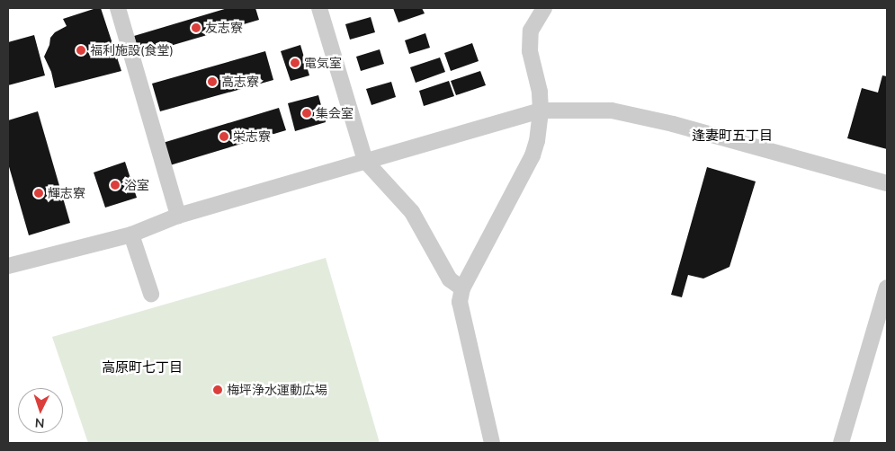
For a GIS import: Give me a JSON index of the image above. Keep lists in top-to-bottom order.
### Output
{
  "districts": ["逢妻町五丁目", "高原町七丁目"],
  "places": [
    "友志寮",
    "福利施設(食堂)",
    "電気室",
    "高志寮",
    "集会室",
    "栄志寮",
    "浴室",
    "輝志寮",
    "梅坪浄水運動広場"
  ],
  "north": "bottom"
}
